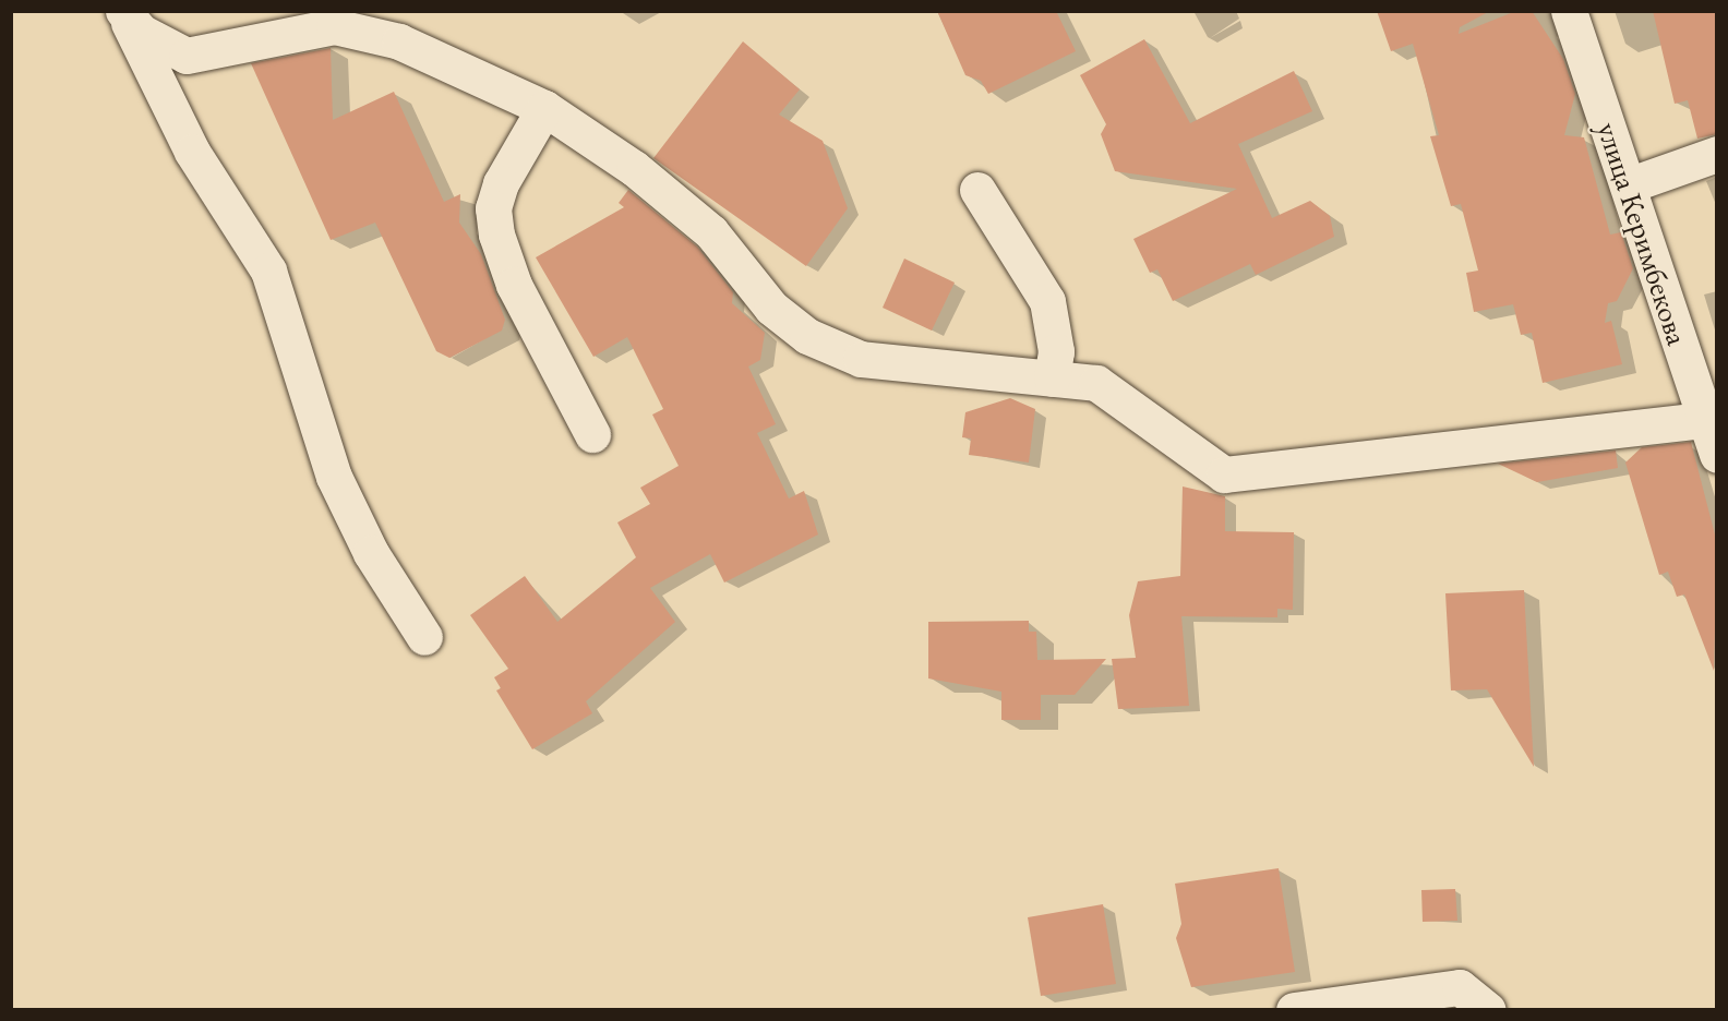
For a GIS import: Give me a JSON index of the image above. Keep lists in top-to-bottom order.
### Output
{
  "streets": {
    "street": ["улица Керимбекова"]
  }
}
